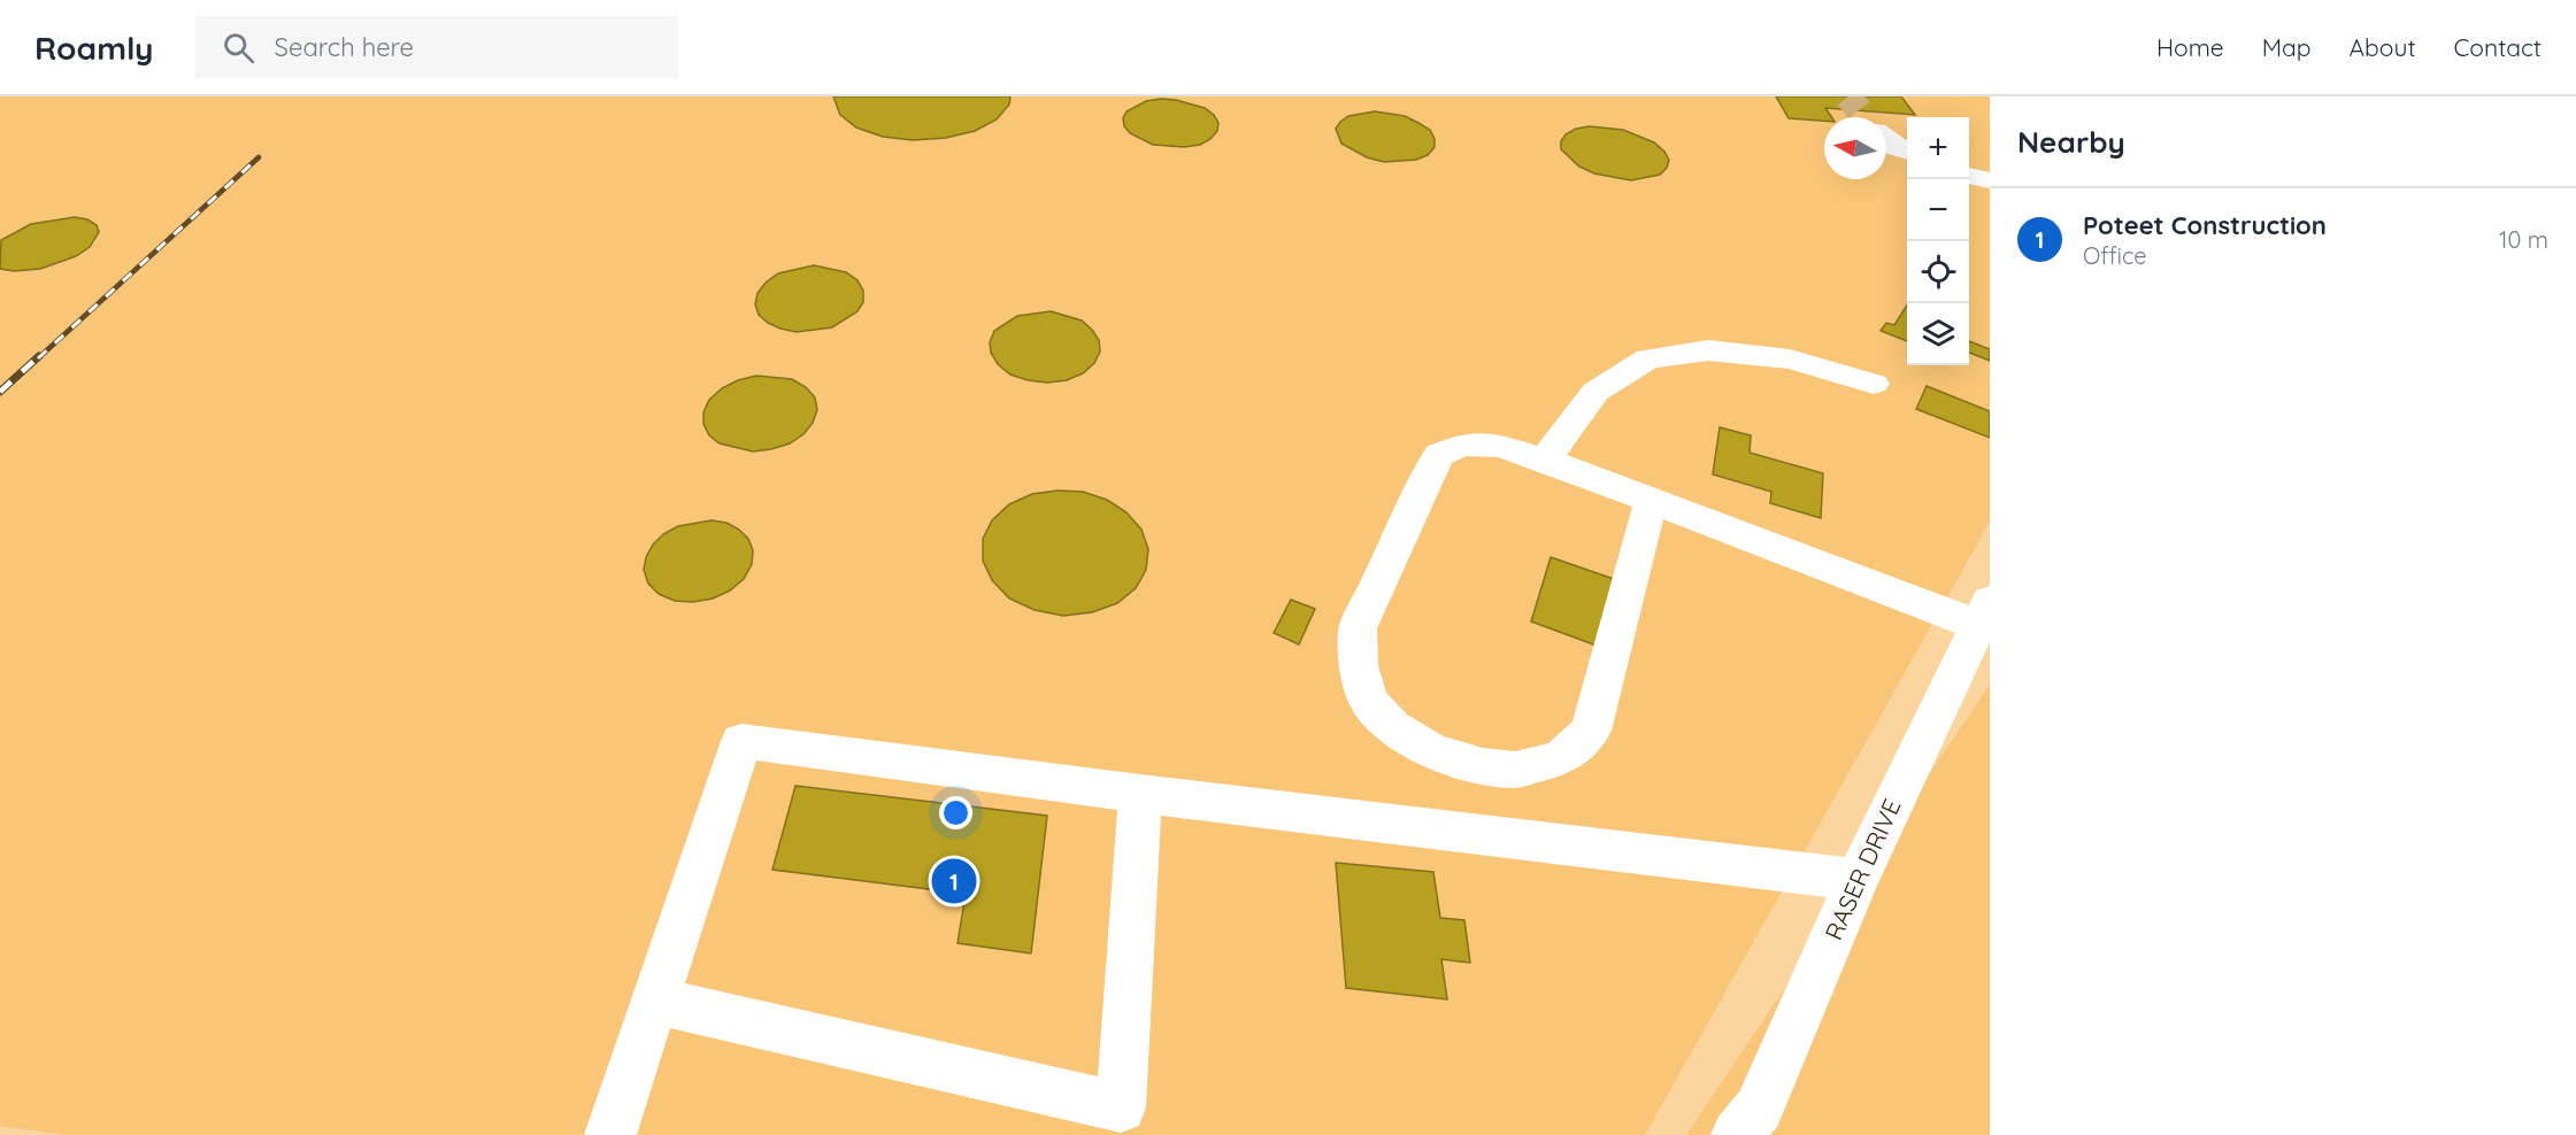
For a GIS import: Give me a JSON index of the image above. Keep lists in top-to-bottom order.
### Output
{
  "streets": {
    "street": ["RASER DRIVE"]
  },
  "north": "left",
  "page": {
    "header": "Roamly",
    "search": "Search here",
    "nav": [
      "Home",
      "Map",
      "About",
      "Contact"
    ],
    "heading": "Nearby",
    "map_buttons": ["+", "−"],
    "list": [
      {
        "mark": "1",
        "name": "Poteet Construction",
        "note": "Office",
        "value": "10 m"
      }
    ],
    "pins": "1"
  }
}
